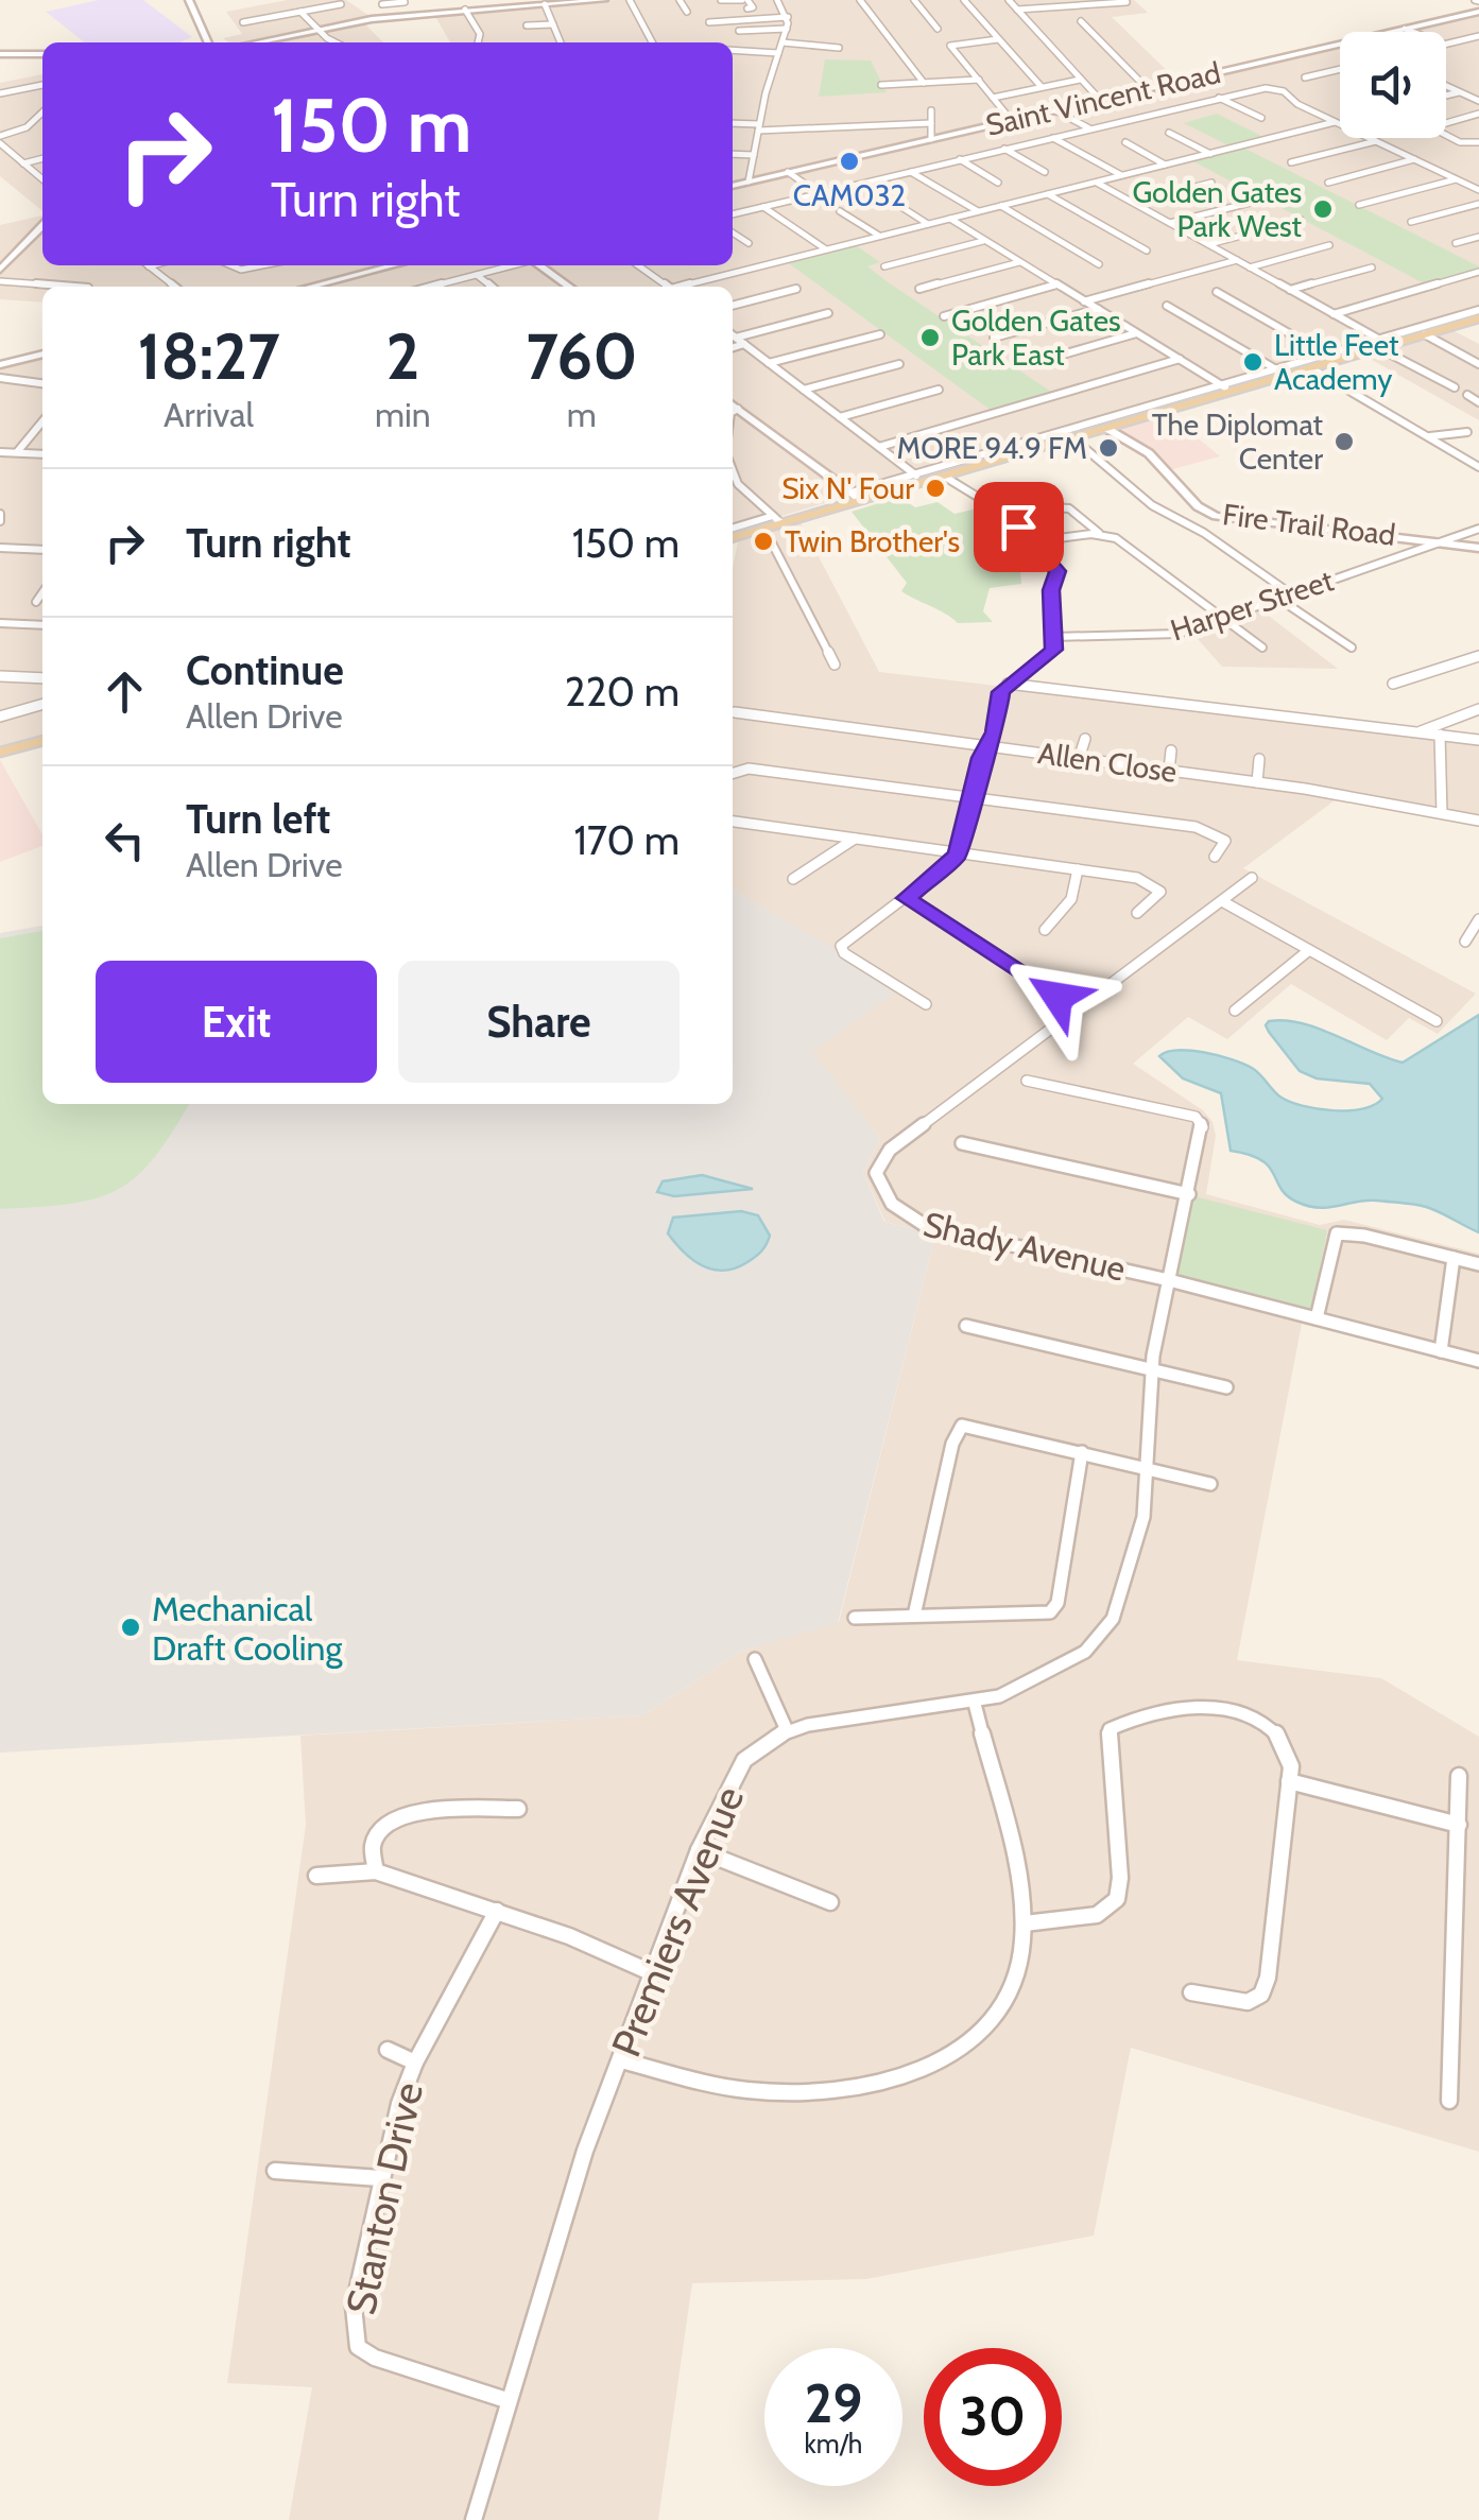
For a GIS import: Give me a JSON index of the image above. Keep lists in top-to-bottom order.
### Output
{
  "streets": {
    "street": [
      "Saint Vincent Road",
      "Fire Trail Road",
      "Harper Street",
      "Allen Close",
      "Shady Avenue",
      "Premiers Avenue",
      "Stanton Drive"
    ]
  },
  "crossings": [
    ["Fire Trail Road", "Harper Street"],
    ["Shady Avenue", "Premiers Avenue"],
    ["Premiers Avenue", "Stanton Drive"]
  ],
  "places": [
    "CAM032",
    "Golden Gates Park West",
    "Golden Gates Park East",
    "Little Feet Academy",
    "The Diplomat Center",
    "MORE 94.9 FM",
    "Six N' Four",
    "Twin Brother's",
    "Mechanical Draft Cooling"
  ],
  "page": {
    "turn": ["150 m", "Turn right"],
    "eta": [
      "18:27",
      "Arrival",
      "2",
      "min",
      "760",
      "m"
    ],
    "list": [
      {
        "name": "Turn right",
        "value": "150 m"
      },
      {
        "name": "Continue",
        "note": "Allen Drive",
        "value": "220 m"
      },
      {
        "name": "Turn left",
        "note": "Allen Drive",
        "value": "170 m"
      }
    ],
    "buttons": ["Exit", "Share"],
    "speed": "29 km/h",
    "limit": "30"
  }
}
